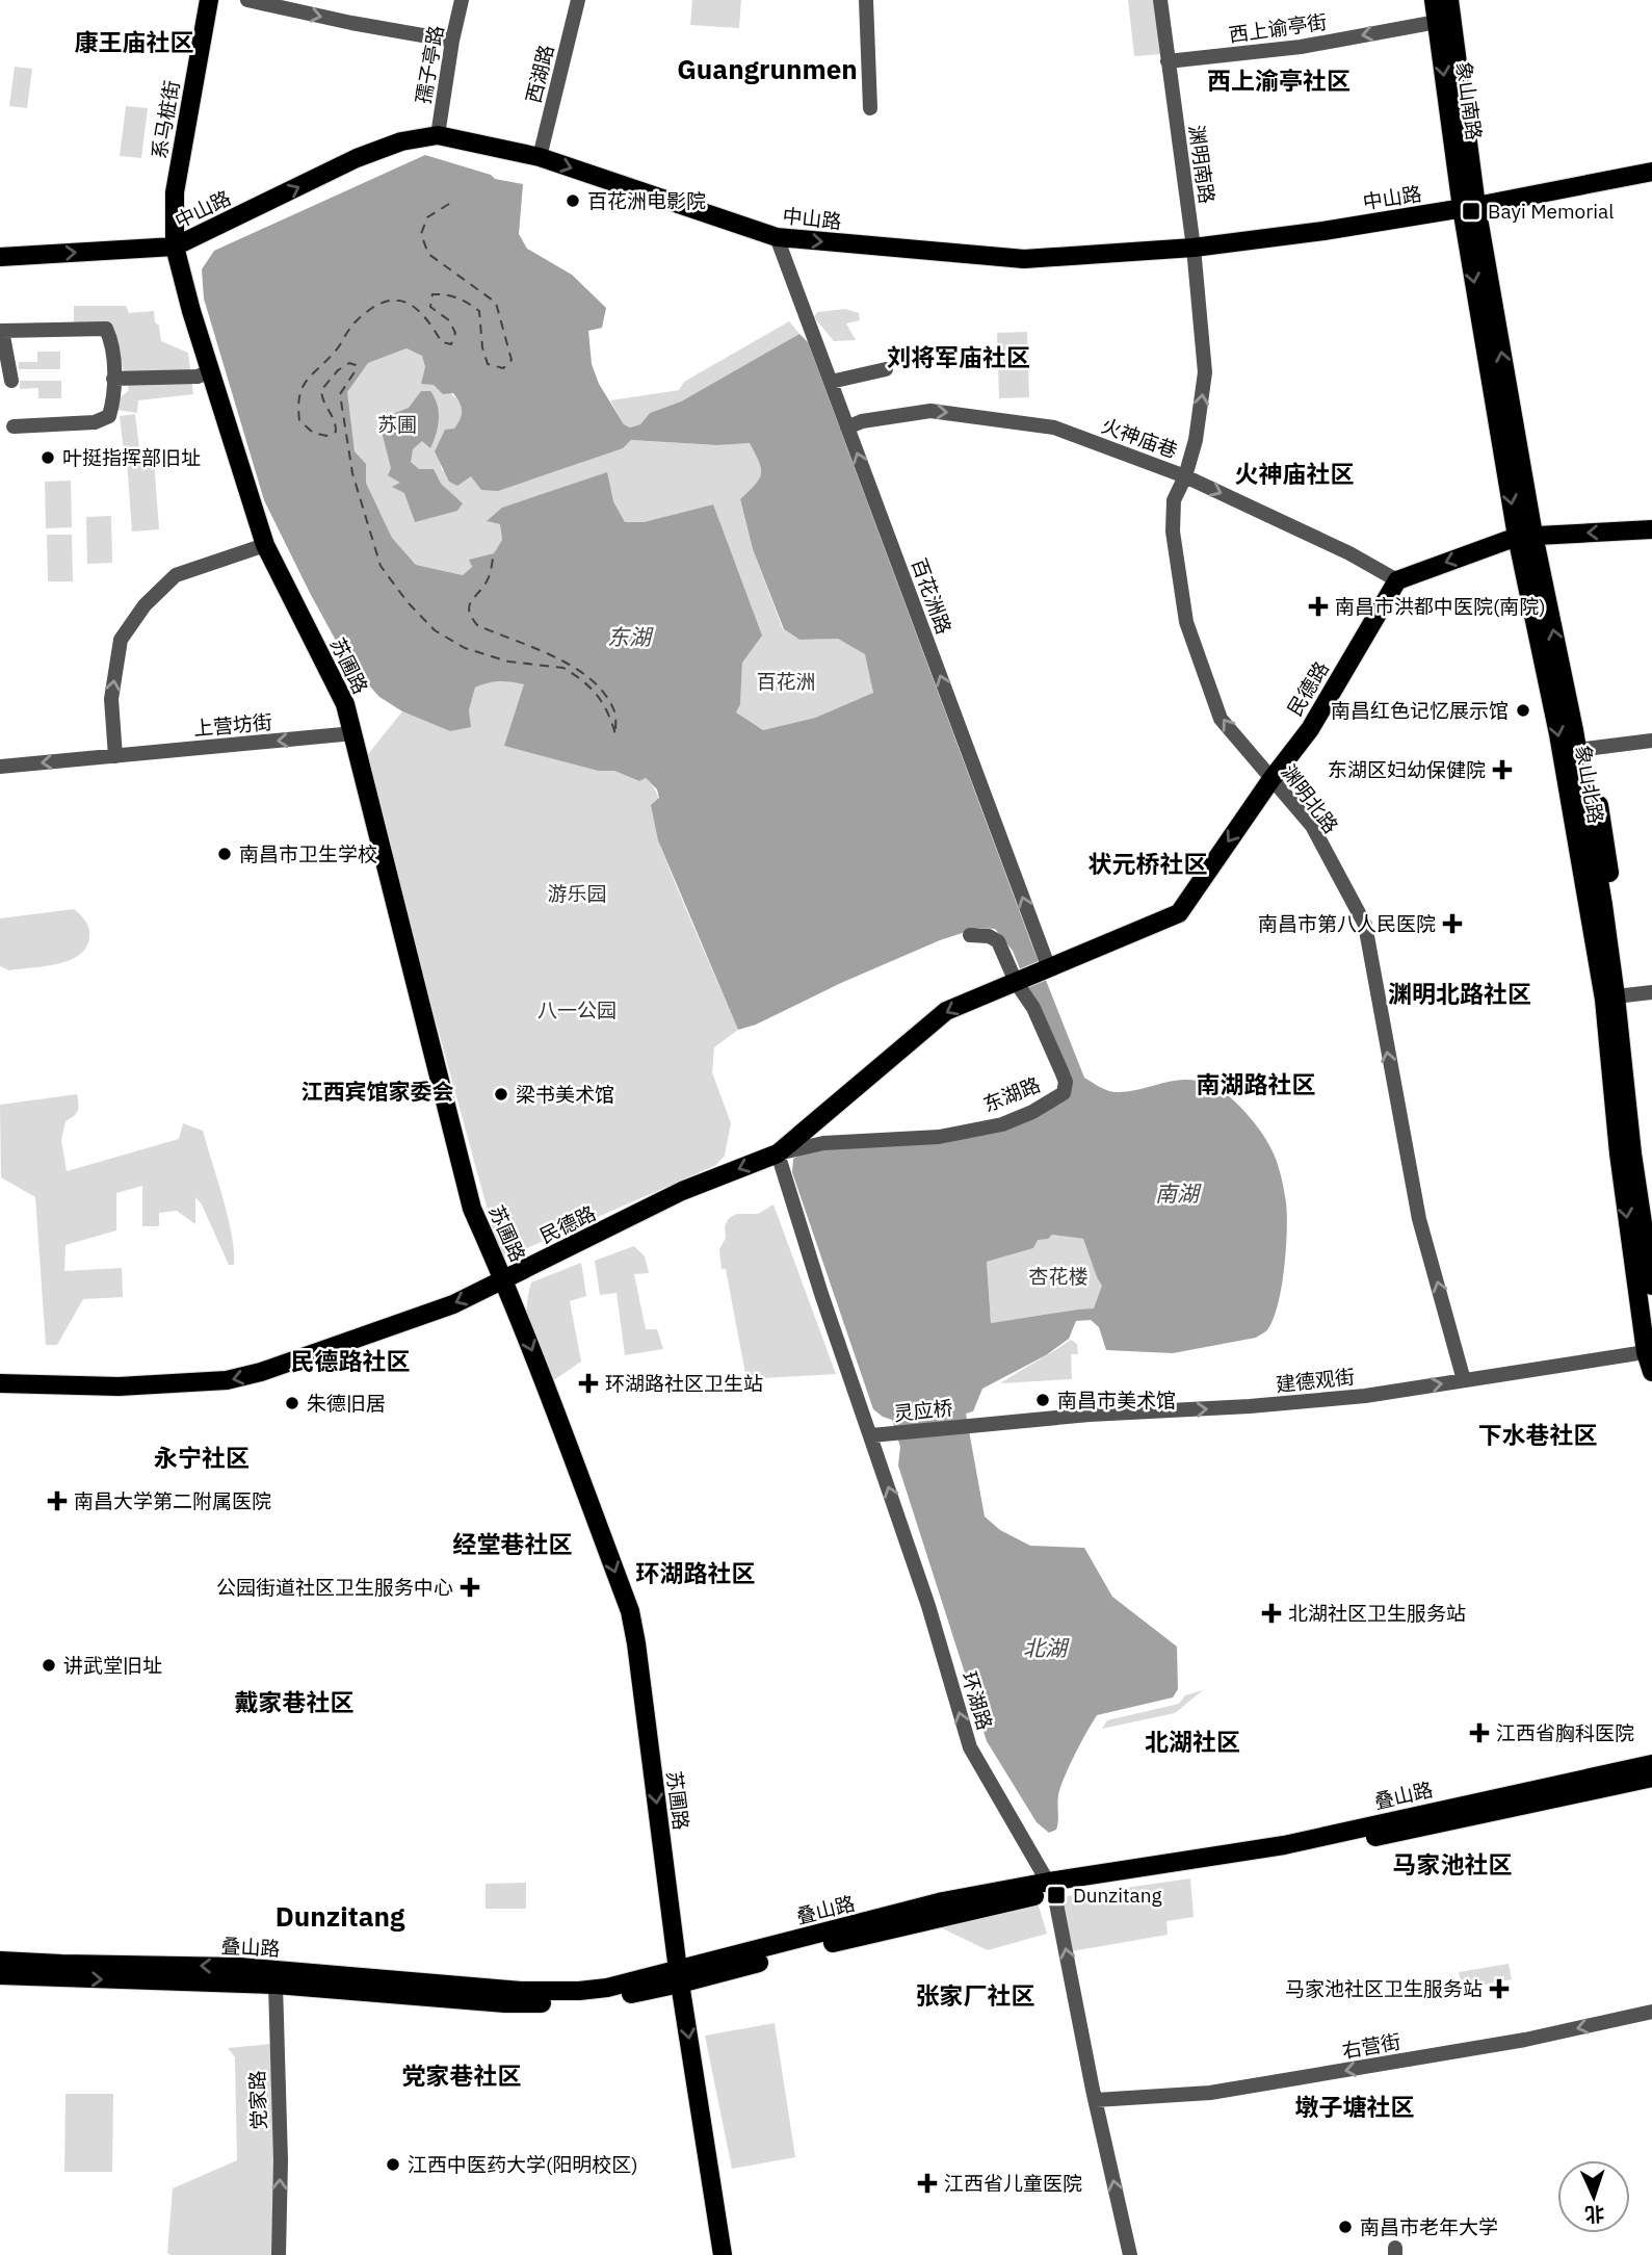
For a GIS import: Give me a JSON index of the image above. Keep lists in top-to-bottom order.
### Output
{
  "streets": {
    "main road": [
      "象山南路",
      "系马桩街",
      "中山路",
      "苏圃路",
      "民德路",
      "象山北路",
      "叠山路"
    ],
    "street": [
      "西上谕亭街",
      "孺子亭路",
      "西湖路",
      "渊明南路",
      "火神庙巷",
      "百花洲路",
      "上营坊街",
      "渊明北路",
      "东湖路",
      "建德观街",
      "灵应桥",
      "环湖路",
      "右营街",
      "党家路"
    ]
  },
  "crossings": [
    ["西上谕亭街", "象山南路"],
    ["西上谕亭街", "渊明南路"],
    ["孺子亭路", "中山路"],
    ["西湖路", "中山路"],
    ["象山南路", "中山路"],
    ["象山南路", "象山北路"],
    ["系马桩街", "中山路"],
    ["系马桩街", "苏圃路"],
    ["渊明南路", "中山路"],
    ["渊明南路", "渊明北路"],
    ["中山路", "百花洲路"],
    ["中山路", "苏圃路"],
    ["中山路", "象山北路"],
    ["中山路", "渊明北路"],
    ["火神庙巷", "百花洲路"],
    ["火神庙巷", "民德路"],
    ["火神庙巷", "渊明北路"],
    ["百花洲路", "民德路"],
    ["苏圃路", "民德路"],
    ["苏圃路", "上营坊街"],
    ["苏圃路", "叠山路"],
    ["民德路", "渊明北路"],
    ["民德路", "东湖路"],
    ["民德路", "环湖路"],
    ["象山北路", "建德观街"],
    ["渊明北路", "建德观街"],
    ["东湖路", "环湖路"],
    ["建德观街", "灵应桥"],
    ["灵应桥", "环湖路"],
    ["环湖路", "叠山路"],
    ["环湖路", "右营街"],
    ["叠山路", "党家路"]
  ],
  "one_way": [
    "西上谕亭街",
    "中山路",
    "火神庙巷",
    "百花洲路",
    "苏圃路",
    "民德路",
    "上营坊街",
    "渊明北路",
    "建德观街",
    "环湖路",
    "右营街",
    "党家路"
  ],
  "districts": [
    "康王庙社区",
    "Guangrunmen",
    "西上渝亭社区",
    "刘将军庙社区",
    "火神庙社区",
    "状元桥社区",
    "渊明北路社区",
    "南湖路社区",
    "江西宾馆家委会",
    "民德路社区",
    "下水巷社区",
    "永宁社区",
    "经堂巷社区",
    "环湖路社区",
    "戴家巷社区",
    "北湖社区",
    "马家池社区",
    "Dunzitang",
    "张家厂社区",
    "党家巷社区",
    "墩子塘社区"
  ],
  "water": ["东湖", "南湖", "北湖"],
  "parks": [
    "苏圃",
    "百花洲",
    "游乐园",
    "八一公园",
    "杏花楼"
  ],
  "places": {
    "other": [
      "百花洲电影院",
      "叶挺指挥部旧址",
      "南昌红色记忆展示馆",
      "南昌市卫生学校",
      "梁书美术馆",
      "南昌市美术馆",
      "朱德旧居",
      "讲武堂旧址",
      "江西中医药大学(阳明校区)",
      "南昌市老年大学"
    ],
    "transit": ["Bayi Memorial", "Dunzitang"],
    "health": [
      "南昌市洪都中医院(南院)",
      "东湖区妇幼保健院",
      "南昌市第八人民医院",
      "环湖路社区卫生站",
      "南昌大学第二附属医院",
      "公园街道社区卫生服务中心",
      "北湖社区卫生服务站",
      "江西省胸科医院",
      "马家池社区卫生服务站",
      "江西省儿童医院"
    ]
  },
  "north": "bottom"
}
